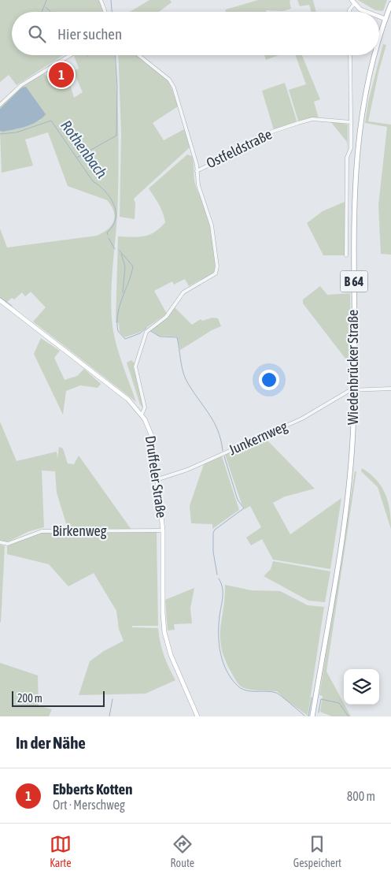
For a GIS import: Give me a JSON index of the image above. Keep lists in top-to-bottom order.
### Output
{
  "streets": {
    "main road": ["B 64", "Wiedenbrücker Straße"],
    "street": [
      "Ostfeldstraße",
      "Junkernweg",
      "Druffeler Straße",
      "Birkenweg"
    ]
  },
  "crossings": [
    ["Wiedenbrücker Straße", "Junkernweg"],
    ["Junkernweg", "Druffeler Straße"],
    ["Druffeler Straße", "Birkenweg"]
  ],
  "water": ["Rothenbach"],
  "scale_bar": "200 m",
  "page": {
    "search": "Hier suchen",
    "pins": "1",
    "scale": "200 m",
    "heading": "In der Nähe",
    "list": [
      {
        "mark": "1",
        "name": "Ebberts Kotten",
        "note": "Ort · Merschweg",
        "value": "800 m"
      }
    ],
    "nav": ["Karte", "Route", "Gespeichert"]
  }
}
